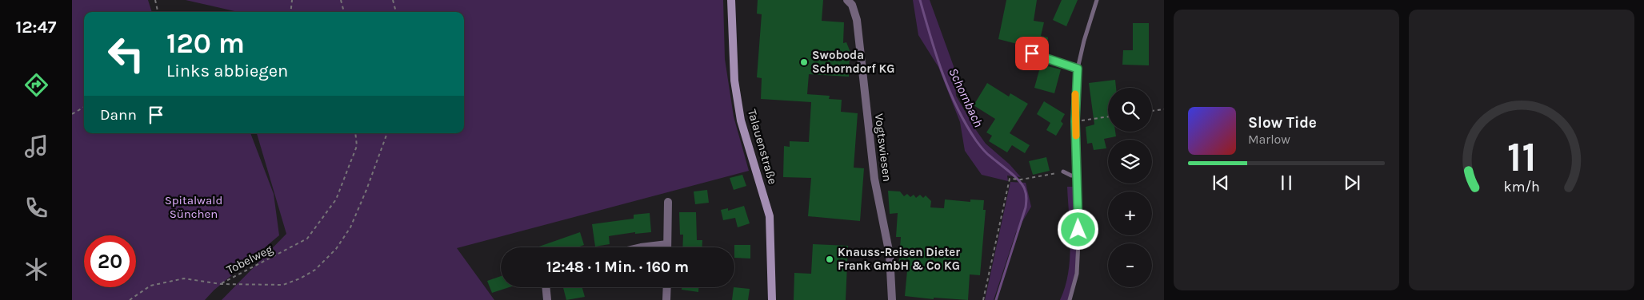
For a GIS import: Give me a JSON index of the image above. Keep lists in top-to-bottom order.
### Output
{
  "streets": {
    "street": ["Talauenstraße", "Vogtswiesen"],
    "path": ["Tobelweg"]
  },
  "water": ["Schornbach"],
  "parks": ["Spitalwald Sünchen"],
  "places": ["Swoboda Schorndorf KG", "Knauss-Reisen Dieter Frank GmbH & Co KG"],
  "page": {
    "tabs": "12:47",
    "turn": ["120 m", "Links abbiegen"],
    "map_buttons": ["+", "−"],
    "then": "Dann",
    "song": ["Slow Tide", "Marlow"],
    "limit": "20",
    "trip": "12:48 · 1 Min. · 160 m",
    "gauge": ["11", "km/h"]
  }
}
